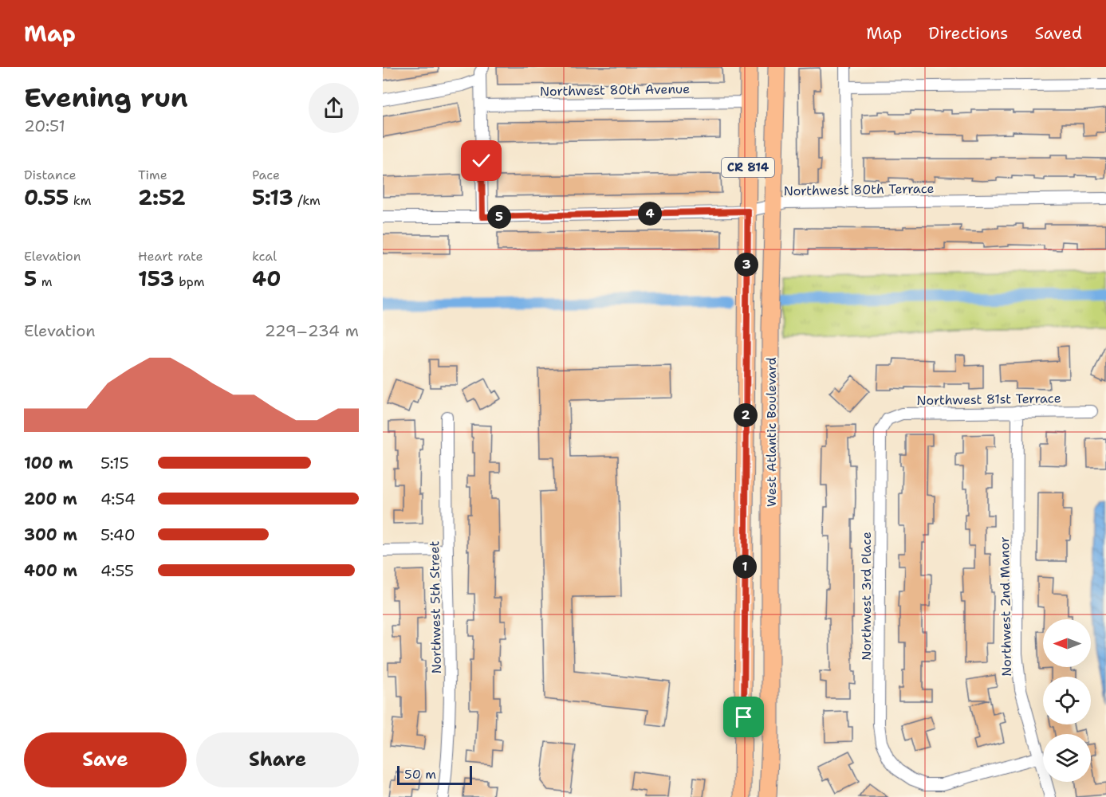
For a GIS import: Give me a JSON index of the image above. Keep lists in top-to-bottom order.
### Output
{
  "streets": {
    "main road": ["CR 814", "West Atlantic Boulevard"],
    "street": [
      "Northwest 80th Avenue",
      "Northwest 80th Terrace",
      "Northwest 81st Terrace",
      "Northwest 3rd Place",
      "Northwest 2nd Manor",
      "Northwest 5th Street"
    ]
  },
  "crossings": [
    ["Northwest 80th Avenue", "West Atlantic Boulevard"],
    ["Northwest 80th Terrace", "West Atlantic Boulevard"],
    ["Northwest 81st Terrace", "Northwest 3rd Place"],
    ["Northwest 81st Terrace", "Northwest 2nd Manor"],
    ["Northwest 3rd Place", "Northwest 2nd Manor"]
  ],
  "scale_bar": "50 m",
  "north": "left",
  "page": {
    "header": "Map",
    "nav": ["Map", "Directions", "Saved"],
    "heading": ["Evening run", "20:51"],
    "stats": [
      ["Distance", "0.55 km"],
      ["Time", "2:52"],
      ["Pace", "5:13 /km"],
      ["Elevation", "5 m"],
      ["Heart rate", "153 bpm"],
      ["kcal", "40"]
    ],
    "pins": [
      "4",
      "5",
      "3",
      "2",
      "1"
    ],
    "chart": ["Elevation", "229–234 m"],
    "list": [
      {
        "name": "100 m",
        "note": "5:15"
      },
      {
        "name": "200 m",
        "note": "4:54"
      },
      {
        "name": "300 m",
        "note": "5:40"
      },
      {
        "name": "400 m",
        "note": "4:55"
      }
    ],
    "buttons": ["Save", "Share"],
    "scale": "50 m"
  }
}
